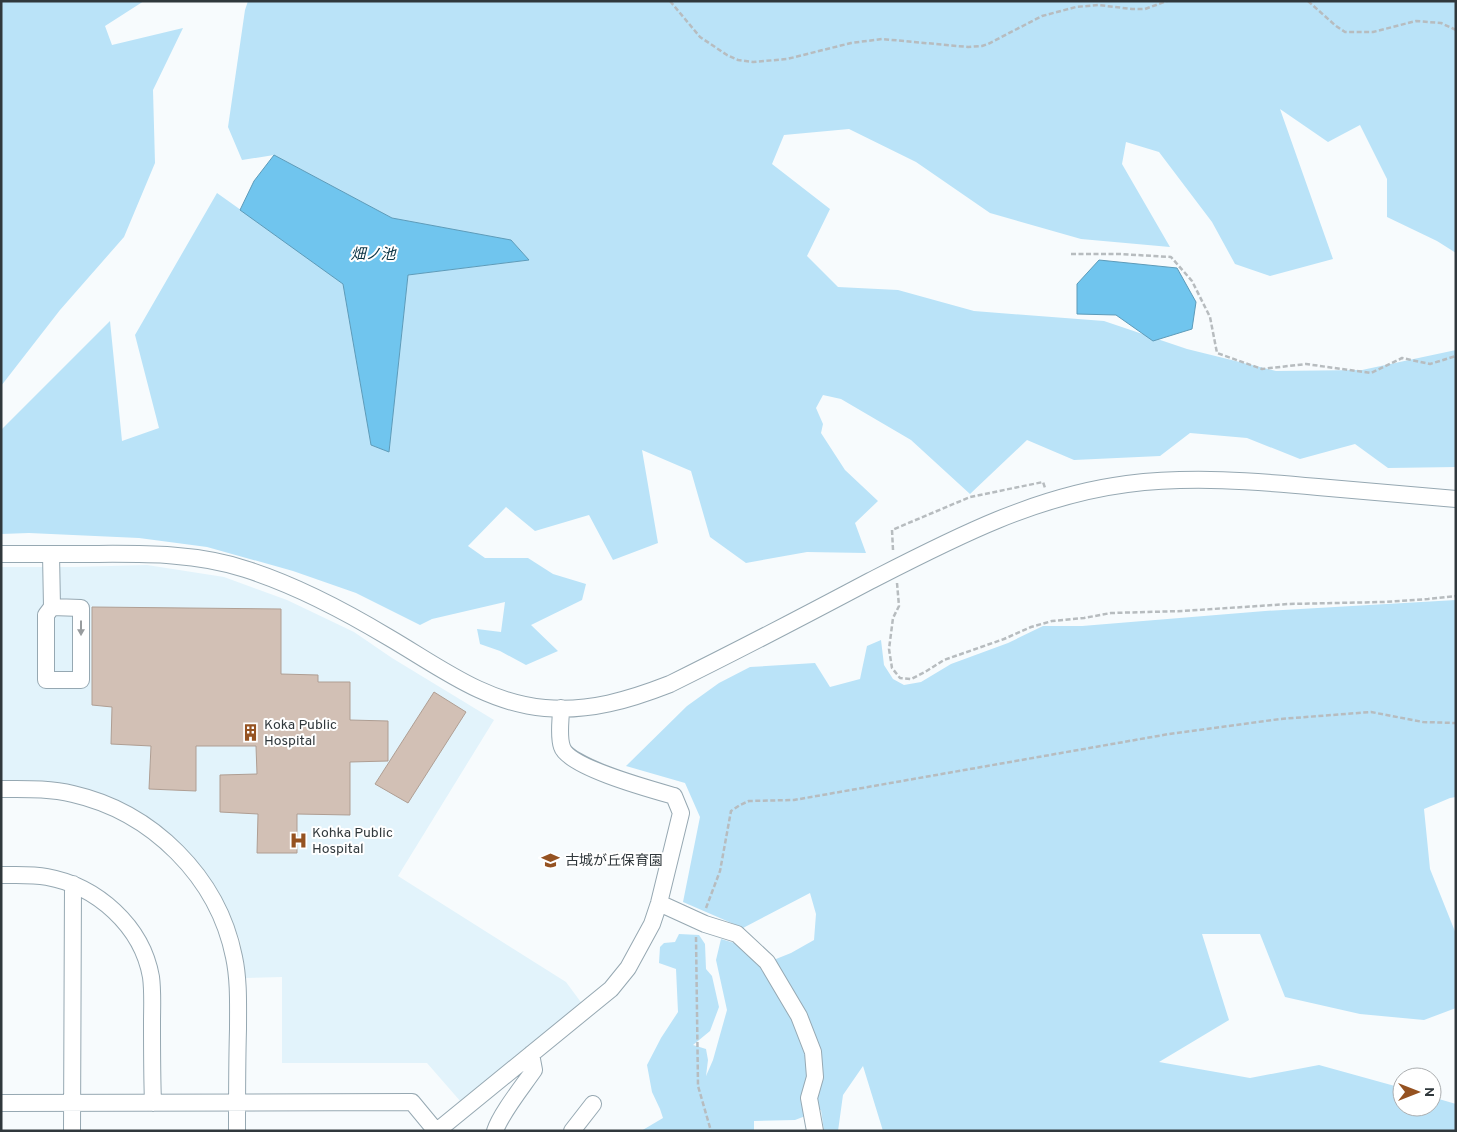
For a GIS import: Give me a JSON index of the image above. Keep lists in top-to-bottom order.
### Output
{
  "water": ["畑ノ池"],
  "places": {
    "building": ["Koka Public Hospital"],
    "hospital": ["Kohka Public Hospital"],
    "school or university": ["古城が丘保育園"]
  },
  "north": "right"
}
